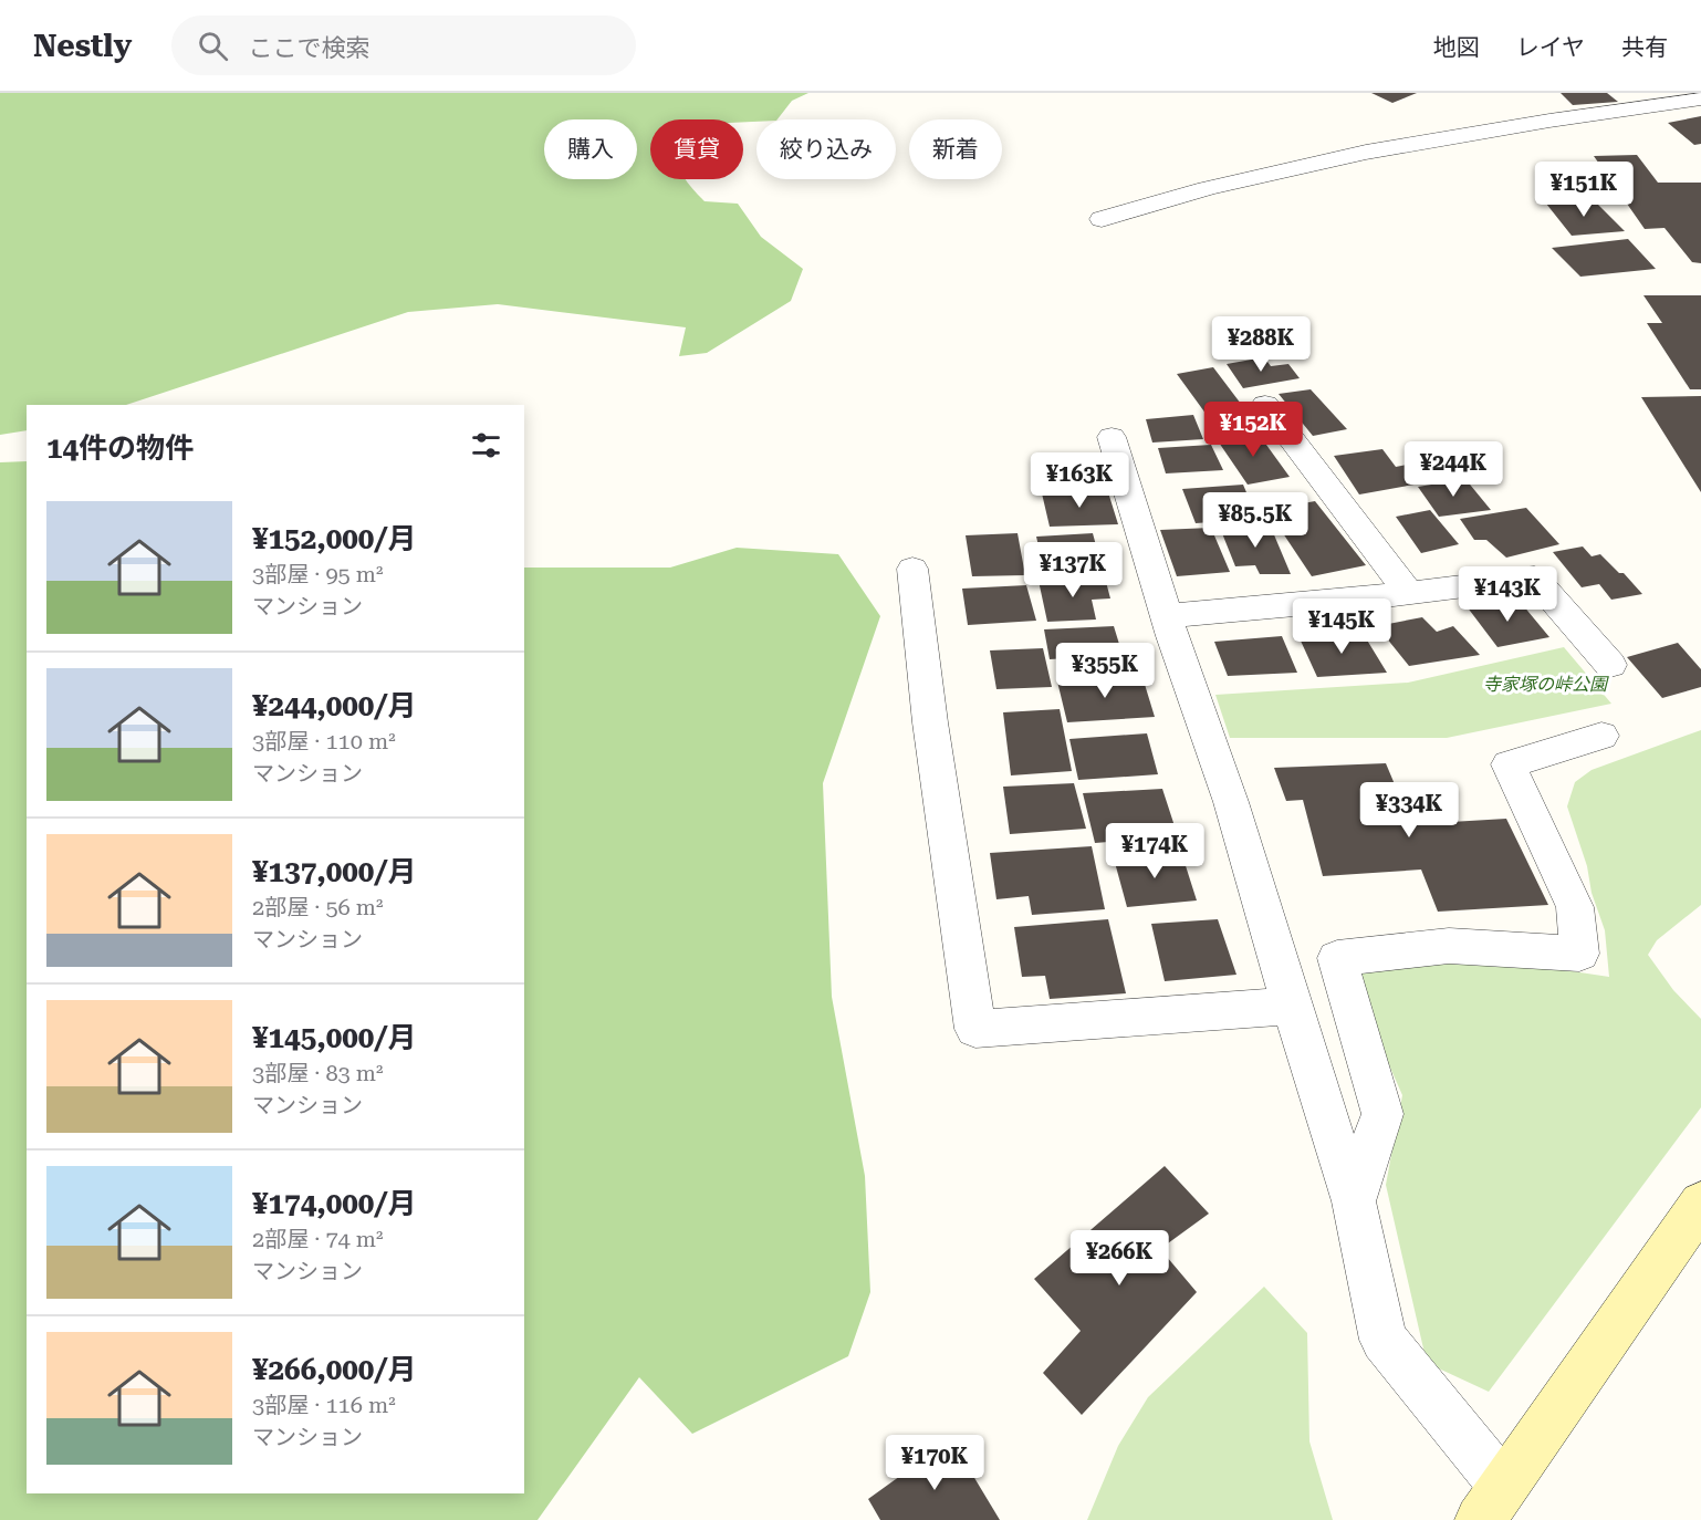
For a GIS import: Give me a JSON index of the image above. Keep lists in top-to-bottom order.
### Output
{
  "parks": ["寺家塚の峠公園"],
  "page": {
    "header": "Nestly",
    "search": "ここで検索",
    "nav": ["地図", "レイヤ", "共有"],
    "chip": [
      "購入",
      "賃貸",
      "絞り込み",
      "新着"
    ],
    "price": [
      "¥151K",
      "¥288K",
      "¥152K",
      "¥244K",
      "¥163K",
      "¥85.5K",
      "¥137K",
      "¥143K",
      "¥145K",
      "¥355K",
      "¥334K",
      "¥174K",
      "¥266K",
      "¥170K"
    ],
    "heading": "14件の物件",
    "list": [
      {
        "name": "¥152,000/月",
        "note": "3部屋 · 95 m² · マンション"
      },
      {
        "name": "¥244,000/月",
        "note": "3部屋 · 110 m² · マンション"
      },
      {
        "name": "¥137,000/月",
        "note": "2部屋 · 56 m² · マンション"
      },
      {
        "name": "¥145,000/月",
        "note": "3部屋 · 83 m² · マンション"
      },
      {
        "name": "¥174,000/月",
        "note": "2部屋 · 74 m² · マンション"
      },
      {
        "name": "¥266,000/月",
        "note": "3部屋 · 116 m² · マンション"
      }
    ]
  }
}
